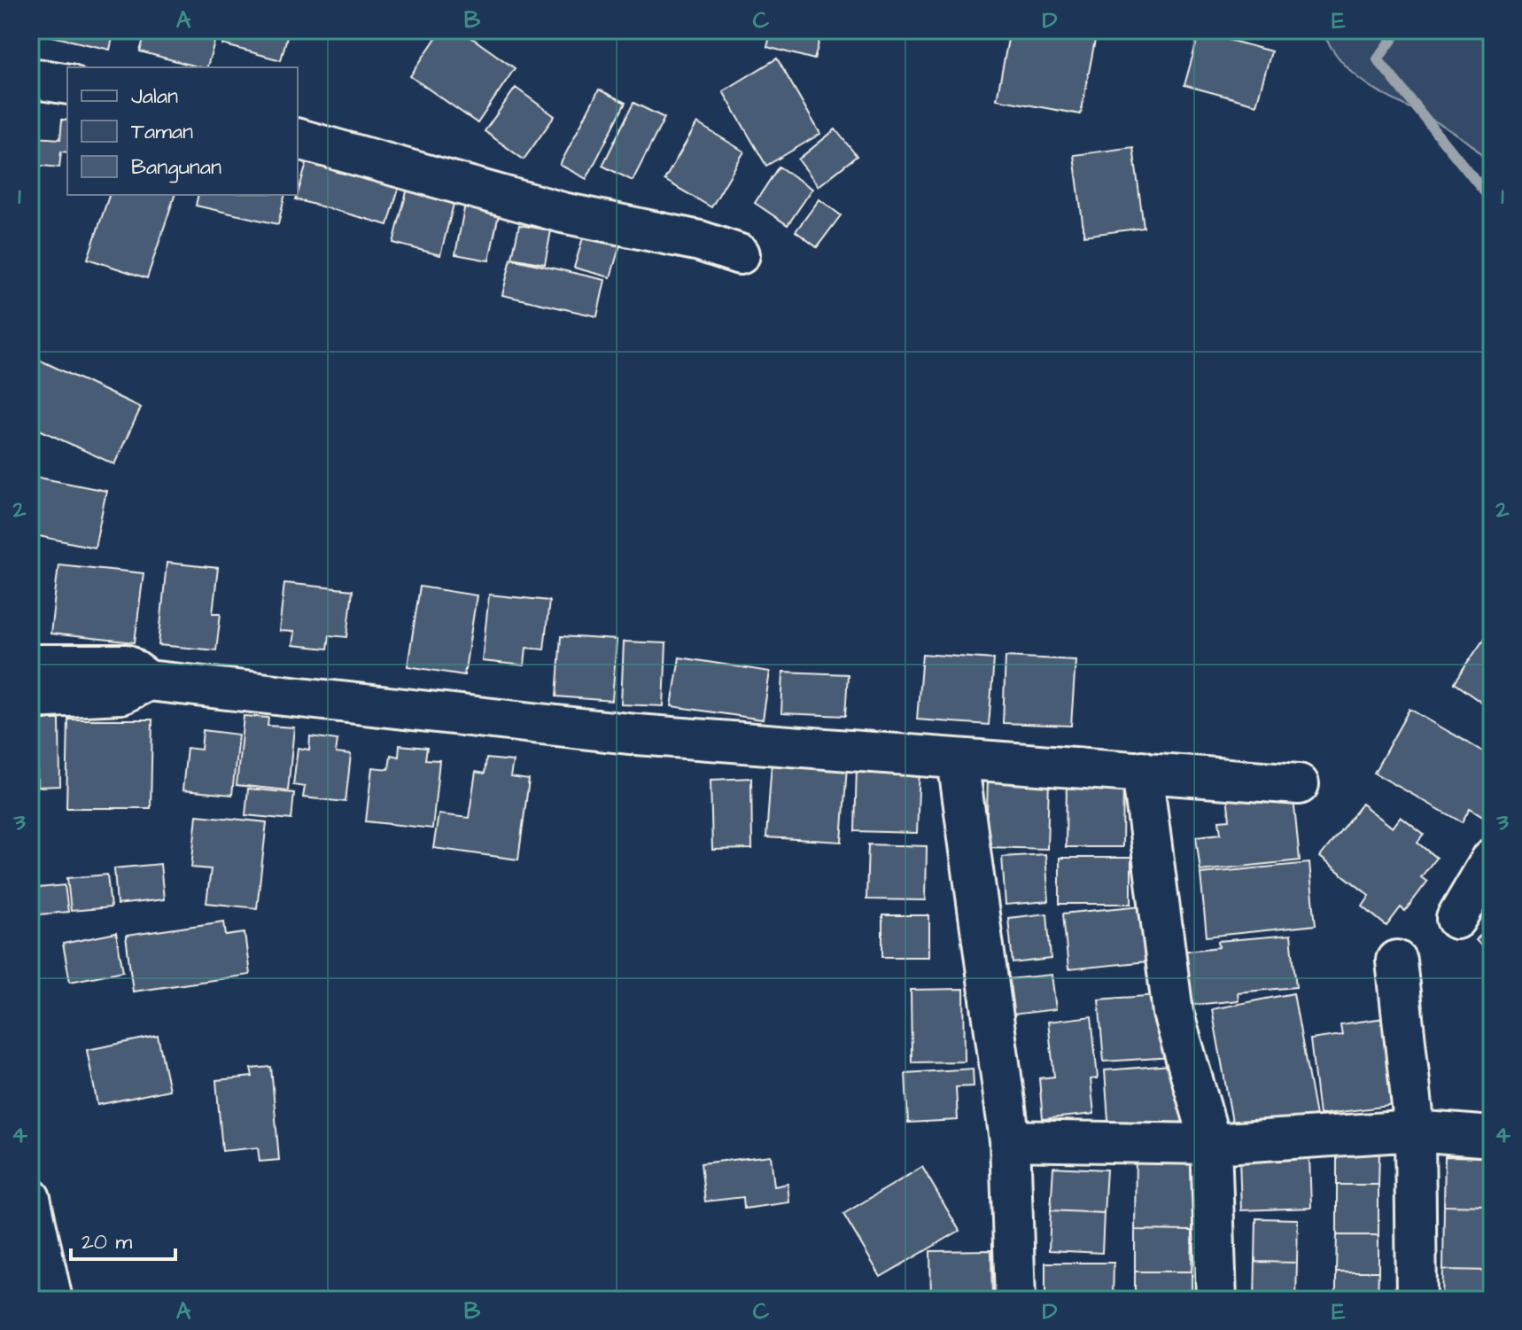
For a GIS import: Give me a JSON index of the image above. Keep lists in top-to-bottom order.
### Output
{
  "legend": ["Jalan", "Taman", "Bangunan"],
  "scale_bar": "20 m",
  "grid": {
    "columns": [
      "A",
      "B",
      "C",
      "D",
      "E"
    ],
    "rows": [
      "1",
      "2",
      "3",
      "4"
    ]
  }
}
